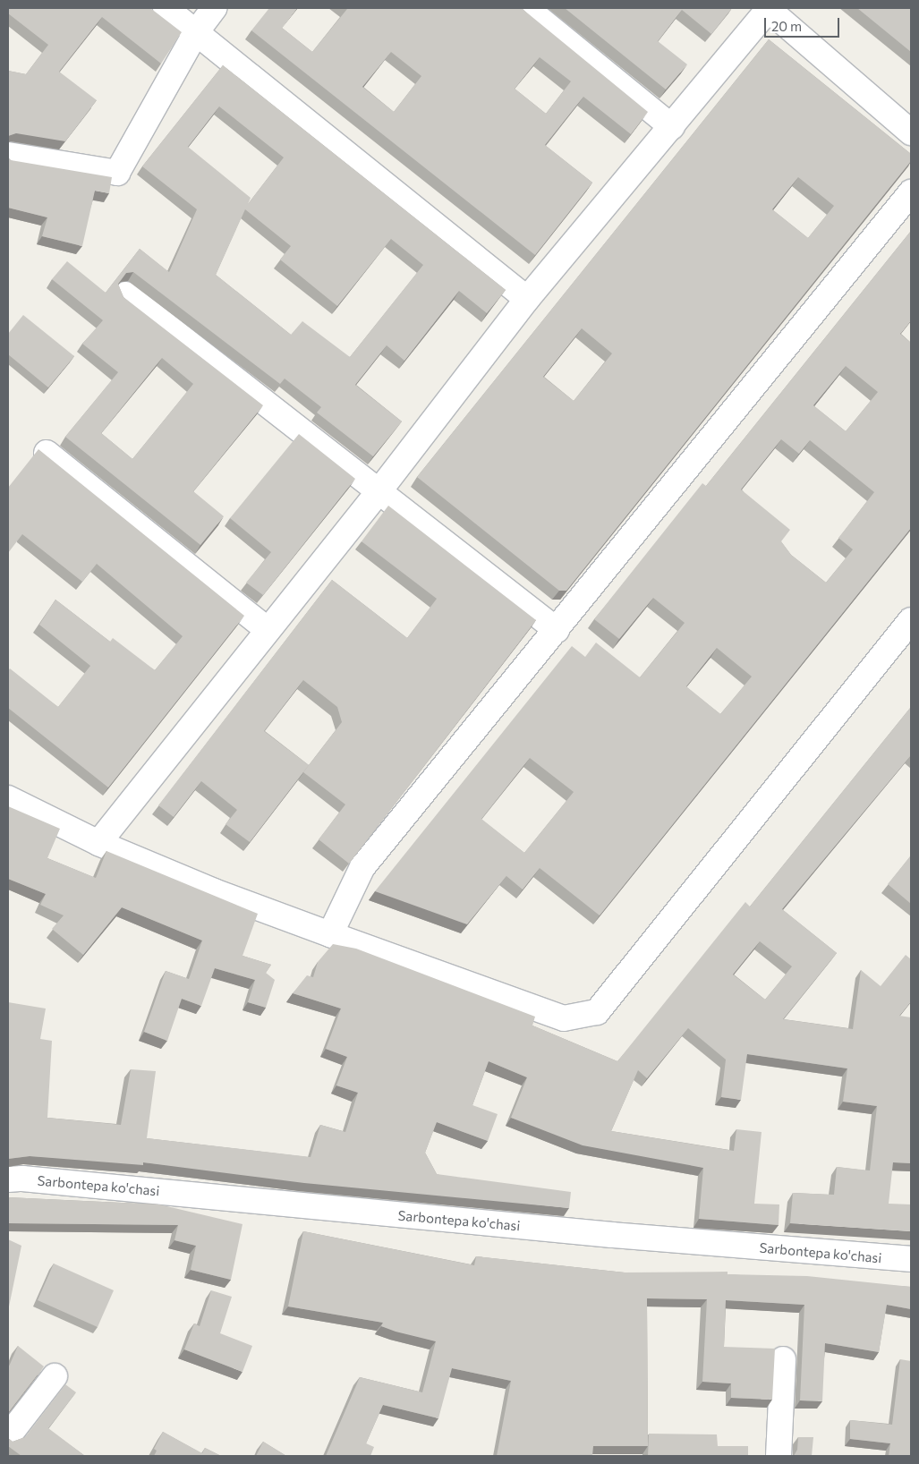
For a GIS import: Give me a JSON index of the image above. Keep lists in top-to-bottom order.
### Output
{
  "streets": {
    "street": ["Sarbontepa ko'chasi"]
  },
  "scale_bar": "20 m"
}
